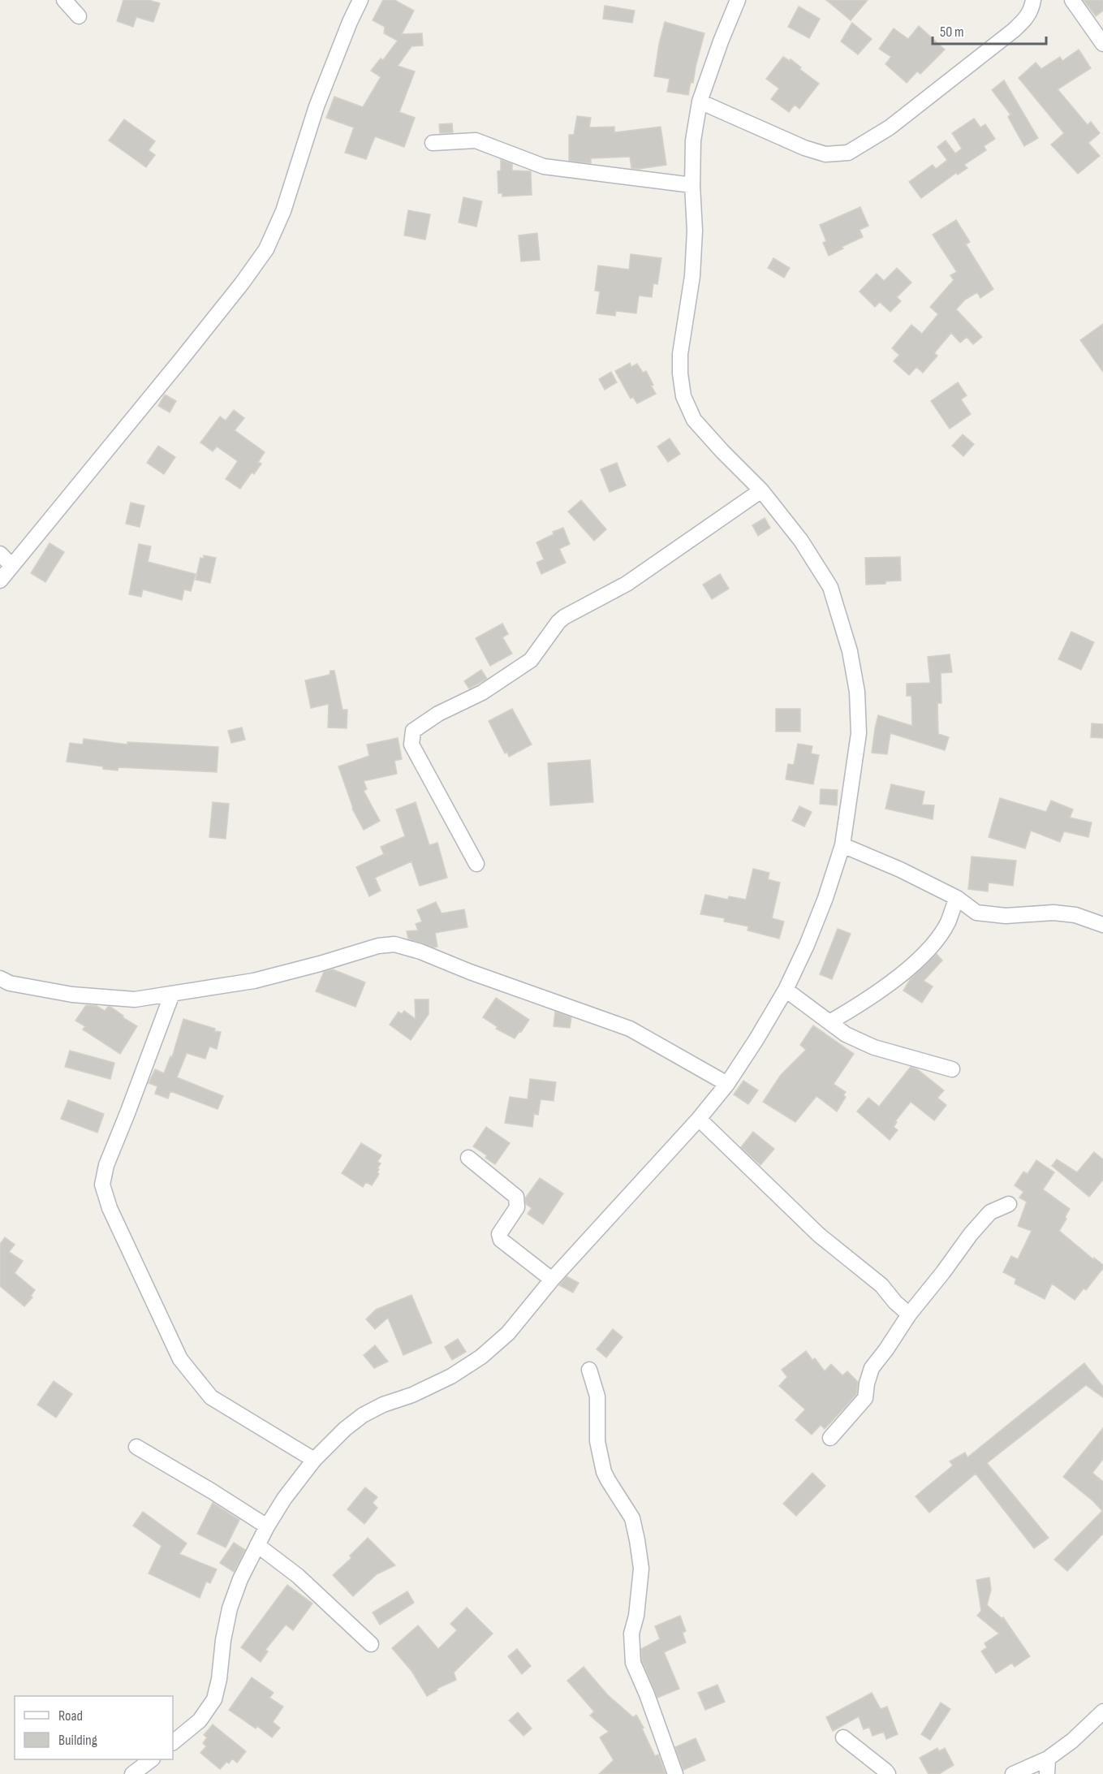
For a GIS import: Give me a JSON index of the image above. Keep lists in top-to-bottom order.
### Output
{
  "legend": ["Road", "Building"],
  "scale_bar": "50 m"
}
